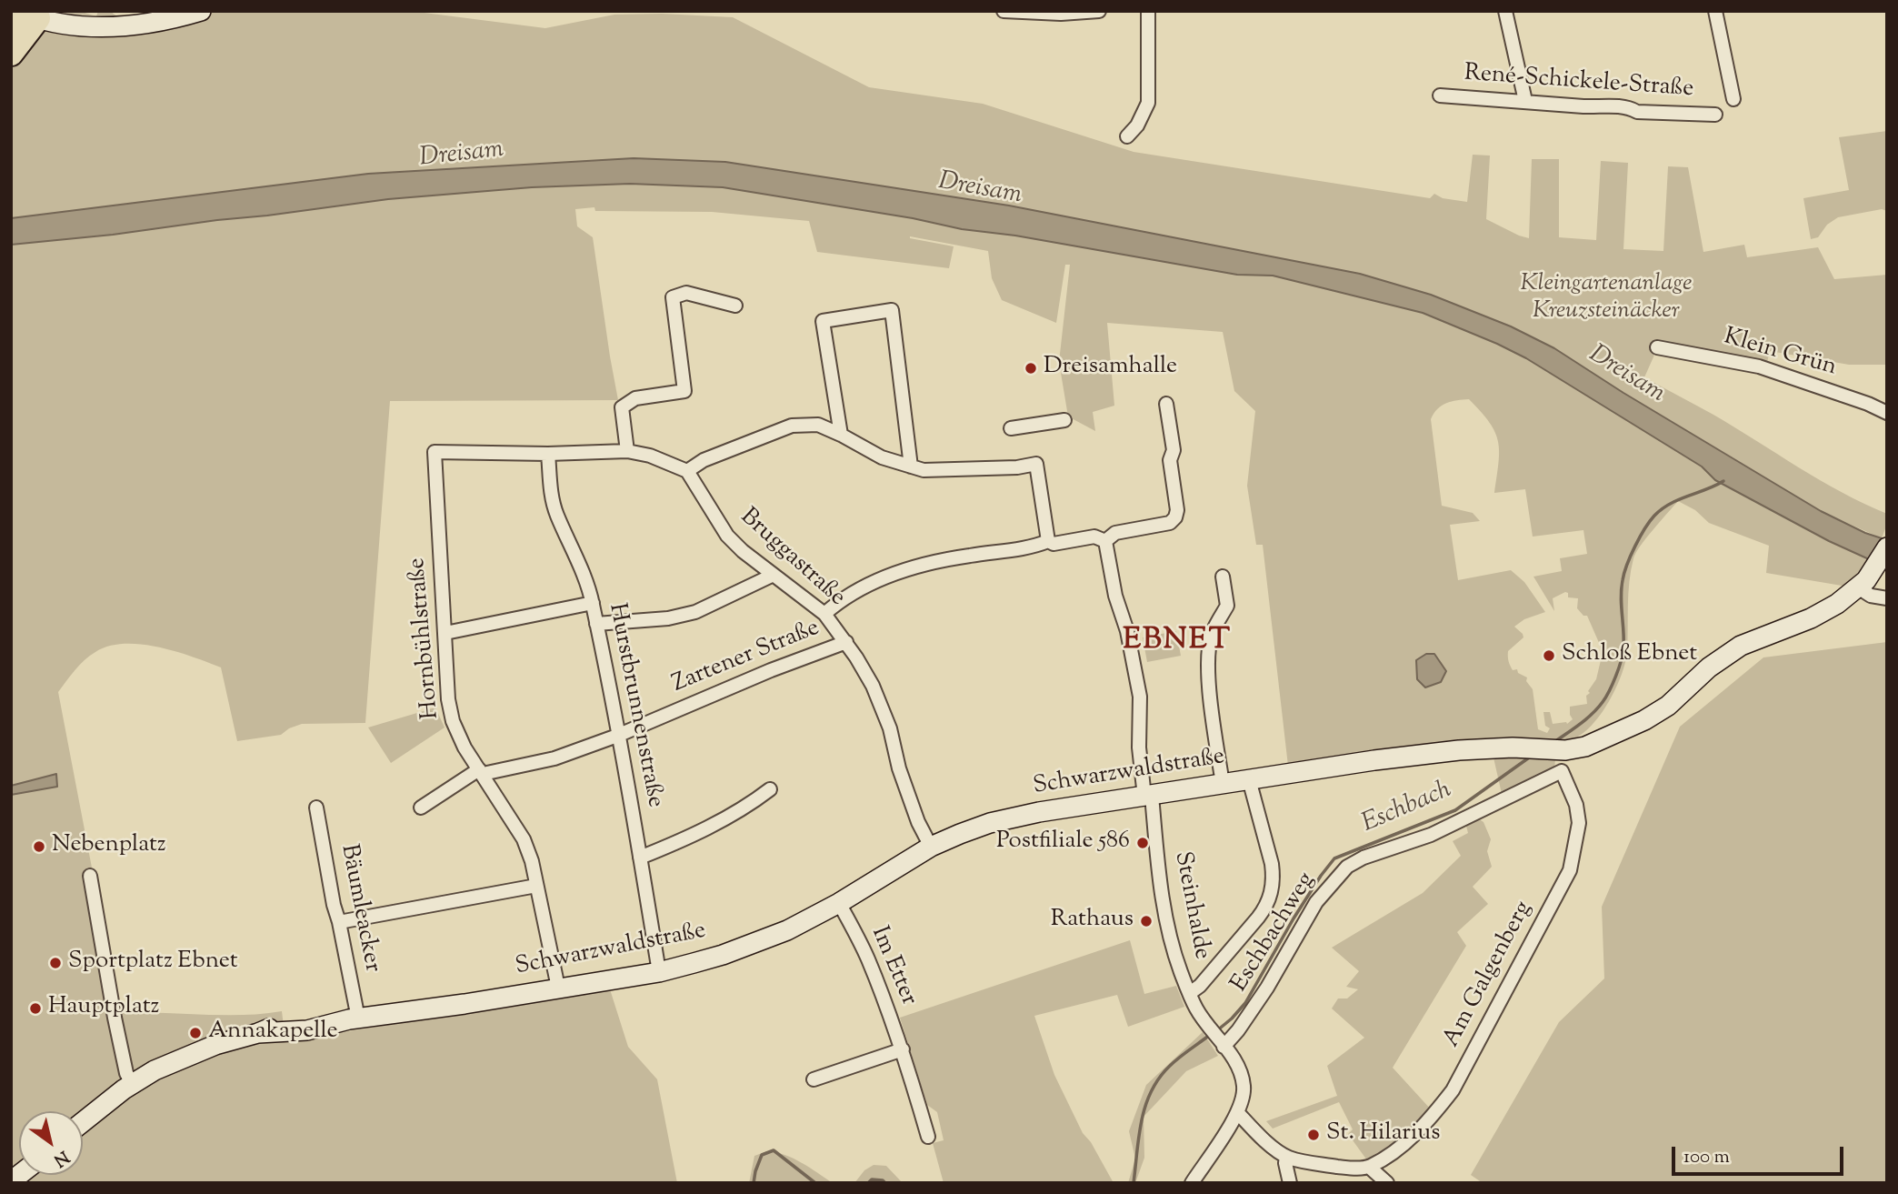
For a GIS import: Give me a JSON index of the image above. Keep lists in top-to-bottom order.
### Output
{
  "streets": {
    "main road": ["Schwarzwaldstraße"],
    "street": [
      "René-Schickele-Straße",
      "Klein Grün",
      "Bruggastraße",
      "Hornbühlstraße",
      "Zartener Straße",
      "Hurstbrunnenstraße",
      "Steinhalde",
      "Bäumleacker",
      "Eschbachweg",
      "Im Etter",
      "Am Galgenberg"
    ]
  },
  "crossings": [
    ["Bruggastraße", "Zartener Straße"],
    ["Bruggastraße", "Schwarzwaldstraße"],
    ["Hornbühlstraße", "Zartener Straße"],
    ["Hornbühlstraße", "Hurstbrunnenstraße"],
    ["Hornbühlstraße", "Schwarzwaldstraße"],
    ["Zartener Straße", "Hurstbrunnenstraße"],
    ["Hurstbrunnenstraße", "Schwarzwaldstraße"],
    ["Schwarzwaldstraße", "Steinhalde"],
    ["Schwarzwaldstraße", "Bäumleacker"],
    ["Schwarzwaldstraße", "Im Etter"],
    ["Steinhalde", "Eschbachweg"],
    ["Eschbachweg", "Am Galgenberg"]
  ],
  "districts": ["EBNET"],
  "water": ["Dreisam", "Eschbach"],
  "parks": ["Kleingartenanlage Kreuzsteinäcker"],
  "places": [
    "Dreisamhalle",
    "Schloß Ebnet",
    "Postfiliale 586",
    "Nebenplatz",
    "Rathaus",
    "Sportplatz Ebnet",
    "Hauptplatz",
    "Annakapelle",
    "St. Hilarius"
  ],
  "scale_bar": "100 m",
  "north": "bottom right"
}
